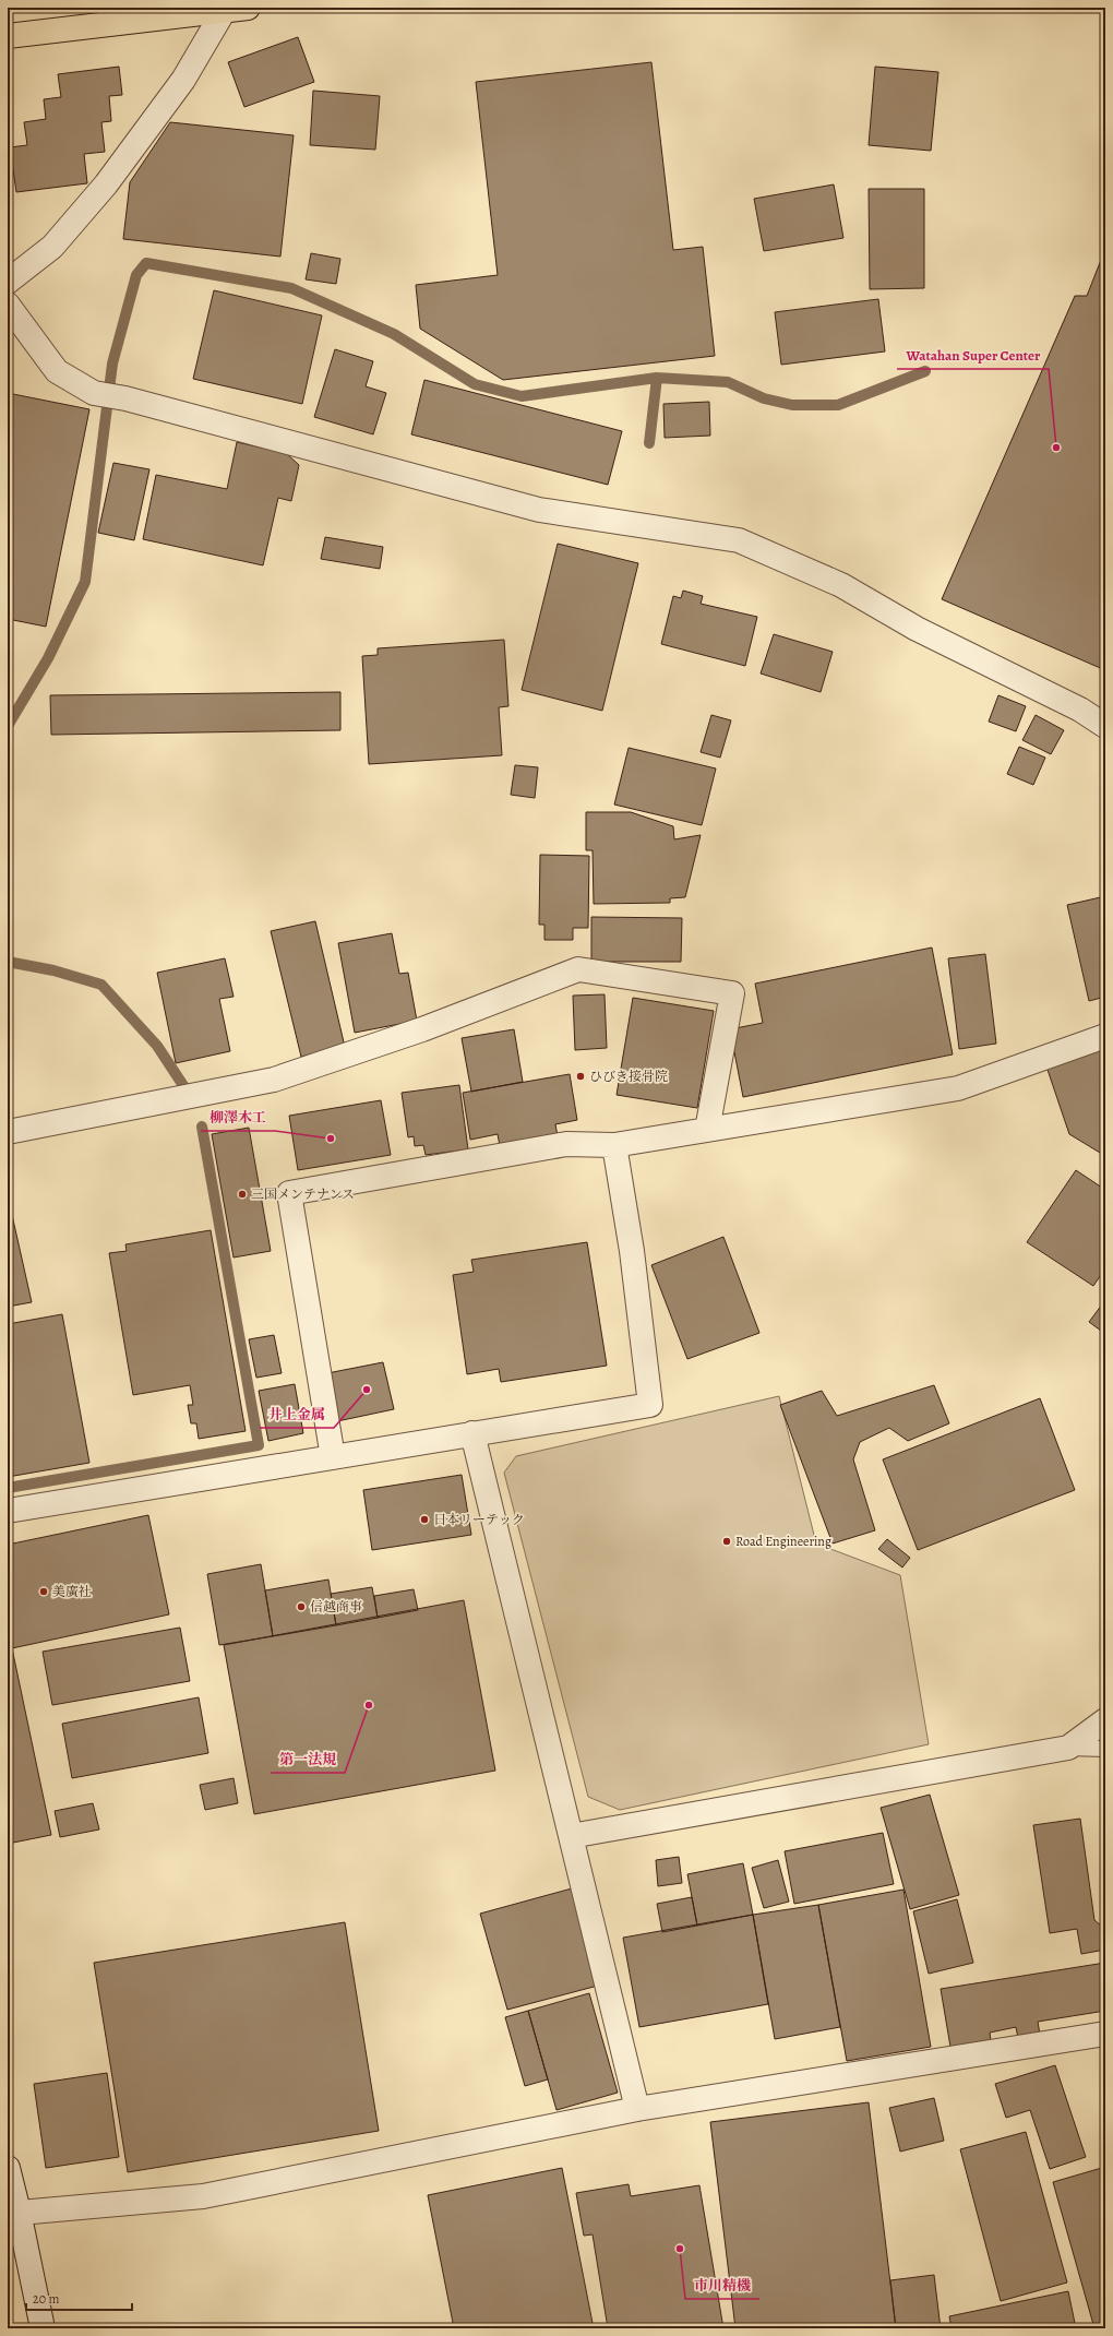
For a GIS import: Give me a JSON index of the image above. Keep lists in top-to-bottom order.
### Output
{
  "places": [
    "Watahan Super Center",
    "ひびき接骨院",
    "柳澤木工",
    "三国メンテナンス",
    "井上金属",
    "日本リーテック",
    "Road Engineering",
    "美廣社",
    "信越商事",
    "第一法規",
    "市川精機"
  ],
  "scale_bar": "20 m"
}
